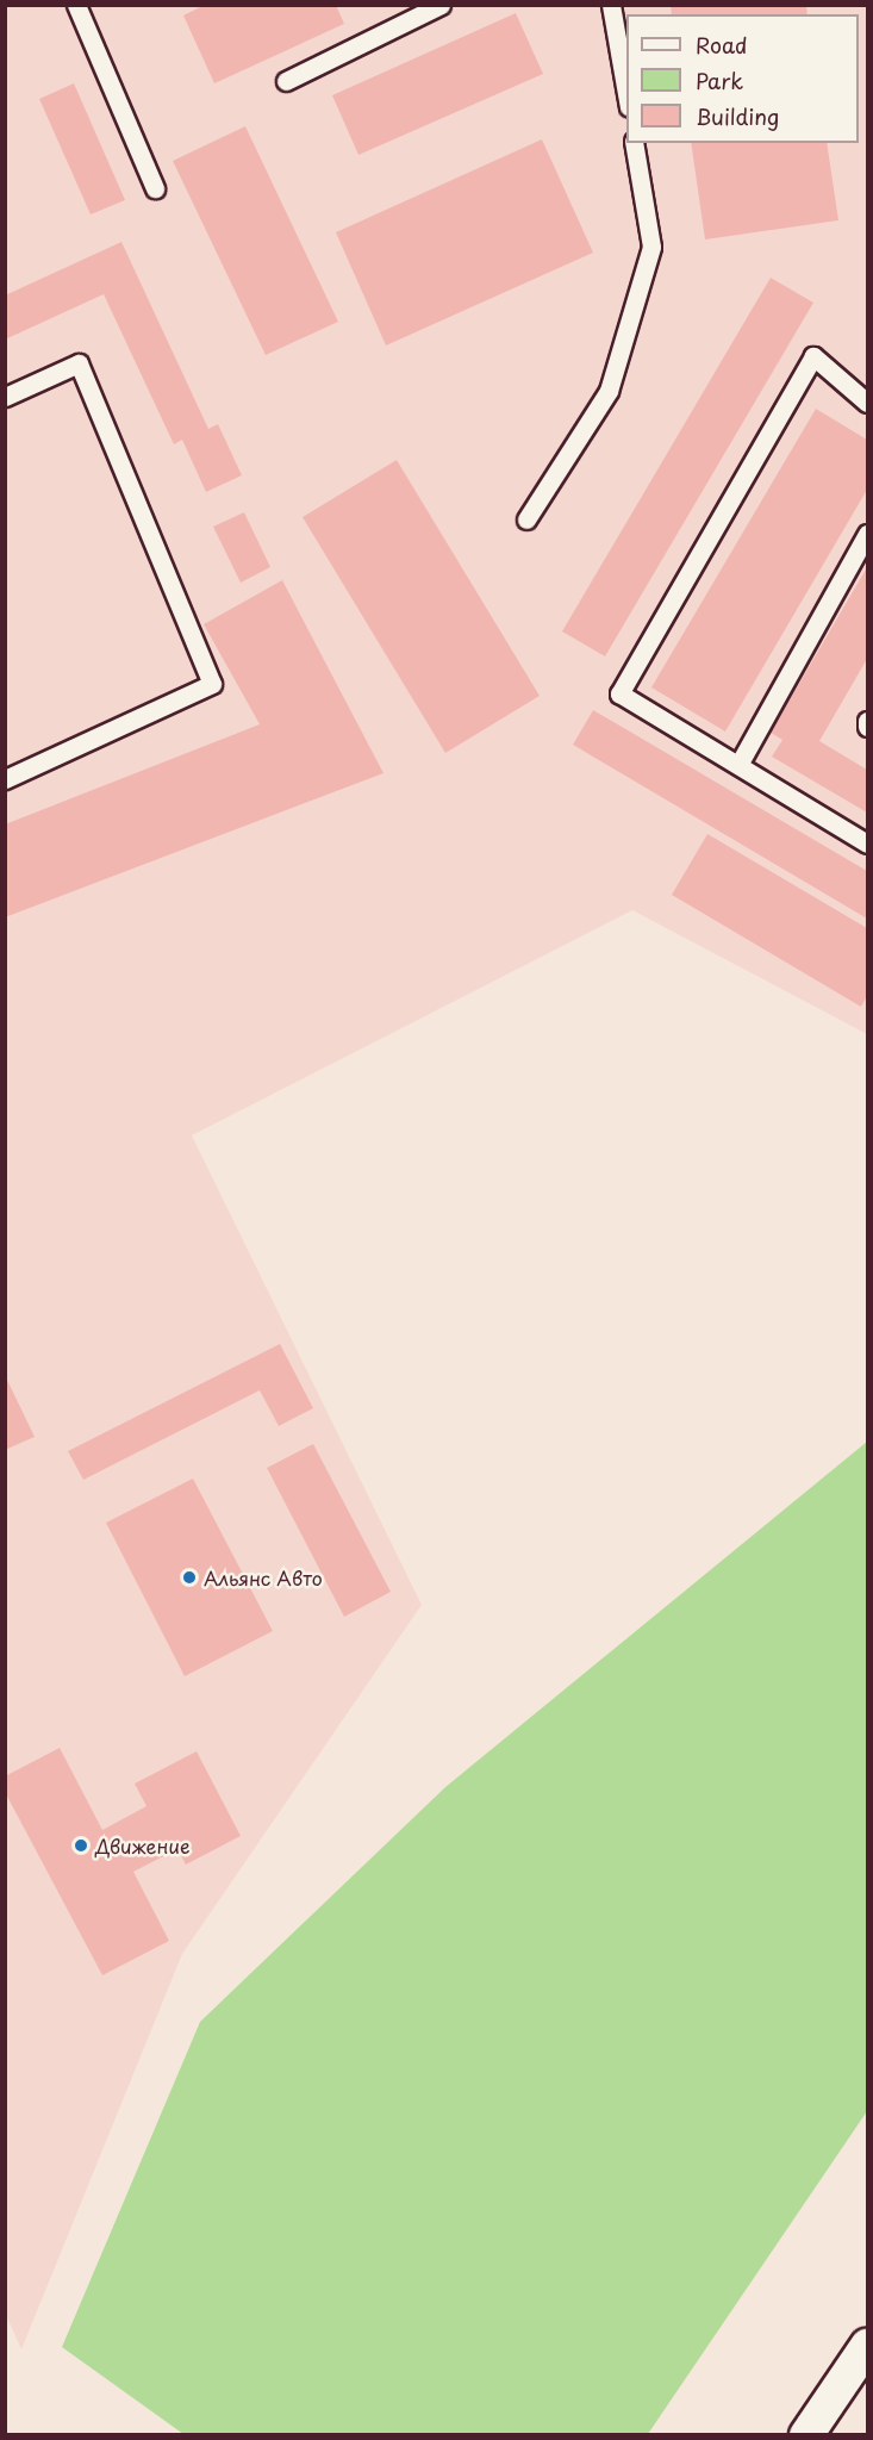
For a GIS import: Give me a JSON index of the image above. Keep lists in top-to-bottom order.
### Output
{
  "places": ["Альянс Авто", "Движение"],
  "legend": ["Road", "Park", "Building"]
}
